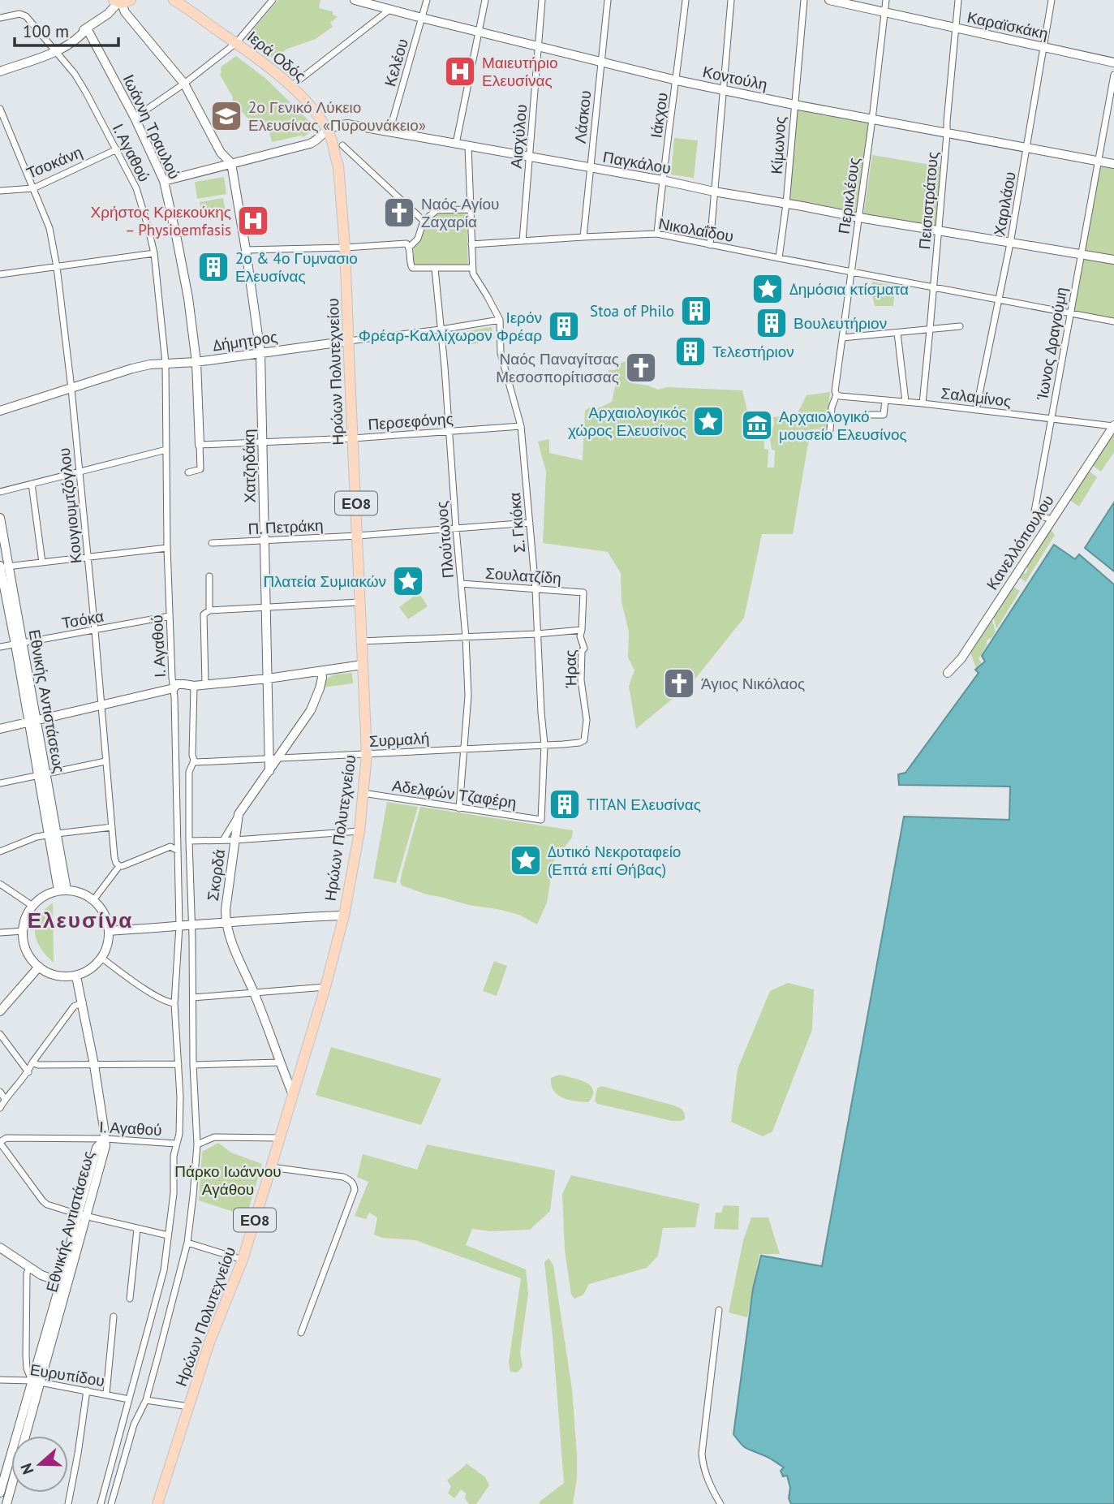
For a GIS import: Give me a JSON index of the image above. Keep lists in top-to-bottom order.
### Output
{
  "streets": {
    "main road": ["Ιερά Οδός", "Ηρώων Πολυτεχνείου", "ΕΟ8"],
    "street": [
      "Καραϊσκάκη",
      "Κελέου",
      "Κοντούλη",
      "Ιάκχου",
      "Λάσκου",
      "Ιωάννη Τραυλού",
      "Αισχύλου",
      "Κίμωνος",
      "Ι. Αγαθού",
      "Τσοκάνη",
      "Παγκάλου",
      "Περικλέους",
      "Πεισιστράτους",
      "Χαριλάου",
      "Νικολαΐδου",
      "Δήμητρος",
      "Ίωνος Δραγούμη",
      "Σαλαμίνος",
      "Περσεφόνης",
      "Χατζηδάκη",
      "Κουγιουμτζόγλου",
      "Σ. Γκιόκα",
      "Π. Πετράκη",
      "Πλούτωνος",
      "Κανελλόπουλου",
      "Σουλατζίδη",
      "Τσόκα",
      "Ήρας",
      "Εθνικής Αντιστάσεως",
      "Συρμαλή",
      "Αδελφών Τζαφέρη",
      "Σκορδά",
      "Ευρυπίδου"
    ]
  },
  "crossings": [
    ["Καραϊσκάκη", "Περικλέους"],
    ["Καραϊσκάκη", "Πεισιστράτους"],
    ["Καραϊσκάκη", "Χαριλάου"],
    ["Ιερά Οδός", "Παγκάλου"],
    ["Ιερά Οδός", "Ηρώων Πολυτεχνείου"],
    ["Κελέου", "Κοντούλη"],
    ["Κελέου", "Παγκάλου"],
    ["Κοντούλη", "Ιάκχου"],
    ["Κοντούλη", "Λάσκου"],
    ["Κοντούλη", "Αισχύλου"],
    ["Κοντούλη", "Κίμωνος"],
    ["Κοντούλη", "Περικλέους"],
    ["Κοντούλη", "Πεισιστράτους"],
    ["Κοντούλη", "Χαριλάου"],
    ["Κοντούλη", "Ίωνος Δραγούμη"],
    ["Ιάκχου", "Παγκάλου"],
    ["Ιάκχου", "Νικολαΐδου"],
    ["Λάσκου", "Παγκάλου"],
    ["Λάσκου", "Νικολαΐδου"],
    ["Ιωάννη Τραυλού", "Παγκάλου"],
    ["Ιωάννη Τραυλού", "Δήμητρος"],
    ["Ιωάννη Τραυλού", "Περσεφόνης"],
    ["Αισχύλου", "Παγκάλου"],
    ["Αισχύλου", "Νικολαΐδου"],
    ["Κίμωνος", "Παγκάλου"],
    ["Κίμωνος", "Νικολαΐδου"],
    ["Ι. Αγαθού", "Τσοκάνη"],
    ["Ι. Αγαθού", "Δήμητρος"],
    ["Ι. Αγαθού", "Τσόκα"],
    ["Ι. Αγαθού", "Εθνικής Αντιστάσεως"],
    ["Τσοκάνη", "Κουγιουμτζόγλου"],
    ["Παγκάλου", "Περικλέους"],
    ["Παγκάλου", "Πεισιστράτους"],
    ["Παγκάλου", "Χαριλάου"],
    ["Παγκάλου", "Ίωνος Δραγούμη"],
    ["Παγκάλου", "Ηρώων Πολυτεχνείου"],
    ["Παγκάλου", "Χατζηδάκη"],
    ["Περικλέους", "Νικολαΐδου"],
    ["Περικλέους", "Σαλαμίνος"],
    ["Πεισιστράτους", "Νικολαΐδου"],
    ["Πεισιστράτους", "Σαλαμίνος"],
    ["Χαριλάου", "Νικολαΐδου"],
    ["Χαριλάου", "Σαλαμίνος"],
    ["Νικολαΐδου", "Ίωνος Δραγούμη"],
    ["Δήμητρος", "Ηρώων Πολυτεχνείου"],
    ["Δήμητρος", "Χατζηδάκη"],
    ["Δήμητρος", "Κουγιουμτζόγλου"],
    ["Δήμητρος", "Σ. Γκιόκα"],
    ["Δήμητρος", "Πλούτωνος"],
    ["Ίωνος Δραγούμη", "Σαλαμίνος"],
    ["Ίωνος Δραγούμη", "Κανελλόπουλου"],
    ["Ηρώων Πολυτεχνείου", "Περσεφόνης"],
    ["Ηρώων Πολυτεχνείου", "Π. Πετράκη"],
    ["Ηρώων Πολυτεχνείου", "Συρμαλή"],
    ["Ηρώων Πολυτεχνείου", "Αδελφών Τζαφέρη"],
    ["Ηρώων Πολυτεχνείου", "Σκορδά"],
    ["Σαλαμίνος", "Κανελλόπουλου"],
    ["Περσεφόνης", "Χατζηδάκη"],
    ["Περσεφόνης", "Σ. Γκιόκα"],
    ["Περσεφόνης", "Πλούτωνος"],
    ["Χατζηδάκη", "Π. Πετράκη"],
    ["Χατζηδάκη", "Συρμαλή"],
    ["Χατζηδάκη", "Σκορδά"],
    ["Κουγιουμτζόγλου", "Τσόκα"],
    ["Σ. Γκιόκα", "Π. Πετράκη"],
    ["Σ. Γκιόκα", "Σουλατζίδη"],
    ["Σ. Γκιόκα", "Συρμαλή"],
    ["Σ. Γκιόκα", "Αδελφών Τζαφέρη"],
    ["Π. Πετράκη", "Πλούτωνος"],
    ["Πλούτωνος", "Σουλατζίδη"],
    ["Πλούτωνος", "Συρμαλή"],
    ["Πλούτωνος", "Αδελφών Τζαφέρη"],
    ["Σουλατζίδη", "Ήρας"],
    ["Τσόκα", "Εθνικής Αντιστάσεως"],
    ["Ήρας", "Συρμαλή"],
    ["Εθνικής Αντιστάσεως", "Ευρυπίδου"],
    ["Συρμαλή", "Σκορδά"]
  ],
  "districts": ["Ελευσίνα"],
  "parks": ["Πάρκο Ιωάννου Αγάθου"],
  "places": {
    "hospital": ["Μαιευτήριο Ελευσίνας", "Χρήστος Κριεκούκης – Physioemfasis"],
    "school or university": ["2ο Γενικό Λύκειο Ελευσίνας «Πυρουνάκειο»"],
    "church": ["Ναός Αγίου Ζαχαρία", "Ναός Παναγίτσας Μεσοσπορίτισσας", "Άγιος Νικόλαος"],
    "building": [
      "2ο & 4ο Γυμνασιο Ελευσίνας",
      "Stoa of Philo",
      "Βουλευτήριον",
      "Ιερόν Φρέαρ-Καλλίχωρον Φρέαρ",
      "Τελεστήριον",
      "TITAN Ελευσίνας"
    ],
    "place": [
      "Δημόσια κτίσματα",
      "Αρχαιολογικός χώρος Ελευσίνος",
      "Πλατεία Συμιακών",
      "Δυτικό Νεκροταφείο (Επτά επί Θήβας)"
    ],
    "museum": ["Αρχαιολογικό μουσείο Ελευσίνος"]
  },
  "scale_bar": "100 m",
  "north": "left"
}
